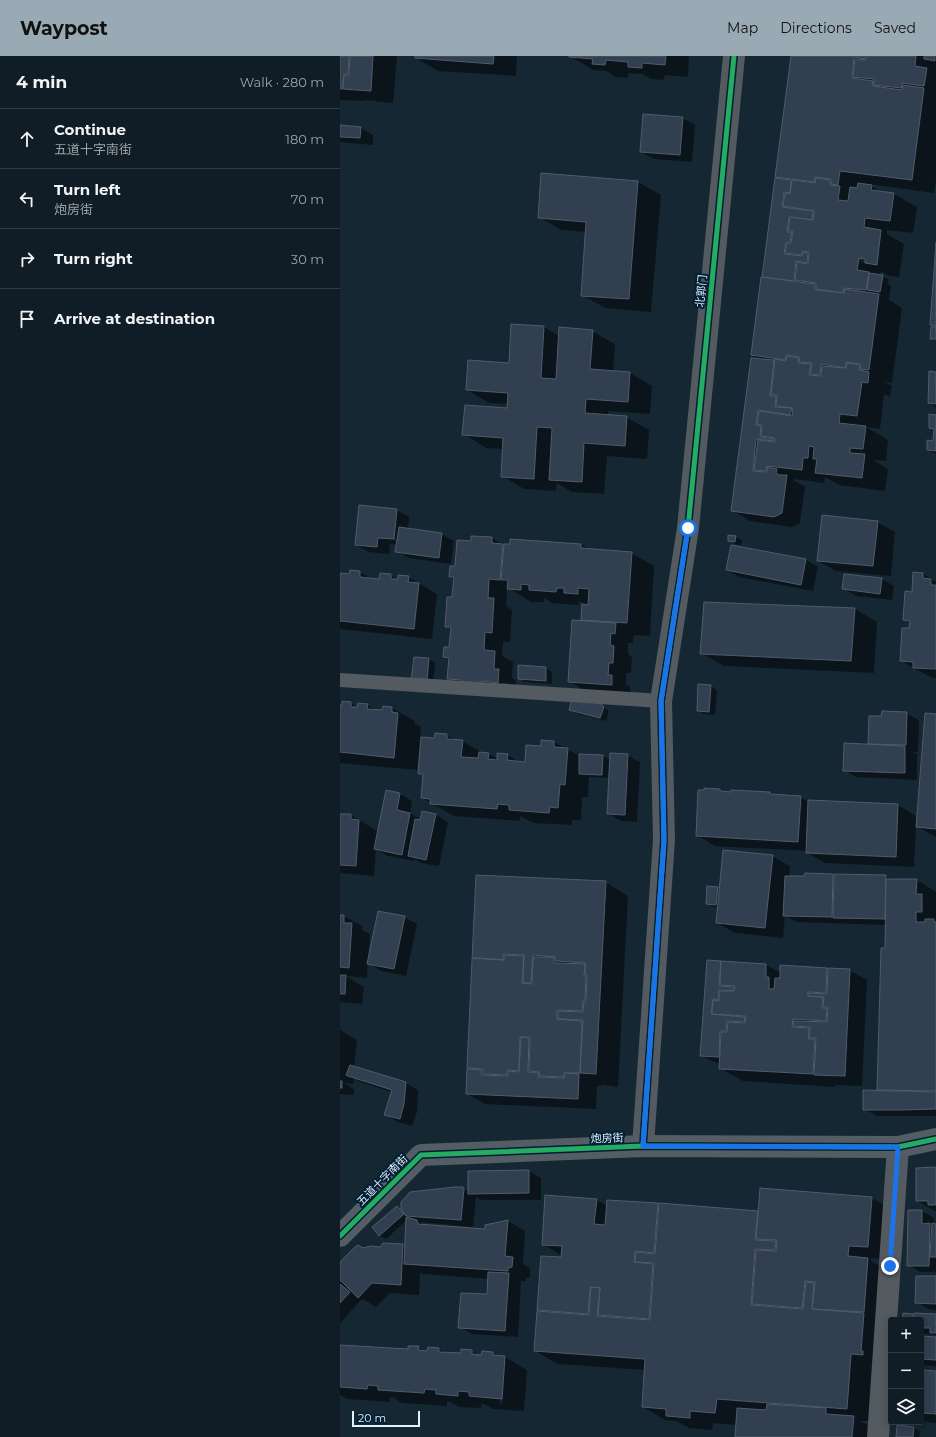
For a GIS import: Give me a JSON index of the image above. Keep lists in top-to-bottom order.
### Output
{
  "streets": {
    "street": ["北郭门", "炮房街", "五道十字南街"]
  },
  "crossings": [
    ["炮房街", "五道十字南街"]
  ],
  "scale_bar": "20 m",
  "page": {
    "header": "Waypost",
    "nav": ["Map", "Directions", "Saved"],
    "heading": ["4 min", "Walk · 280 m"],
    "list": [
      ["Continue", "五道十字南街", "180 m"],
      ["Turn left", "炮房街", "70 m"],
      ["Turn right", "30 m"],
      "Arrive at destination"
    ],
    "map_buttons": ["+", "−"],
    "scale": "20 m"
  }
}
